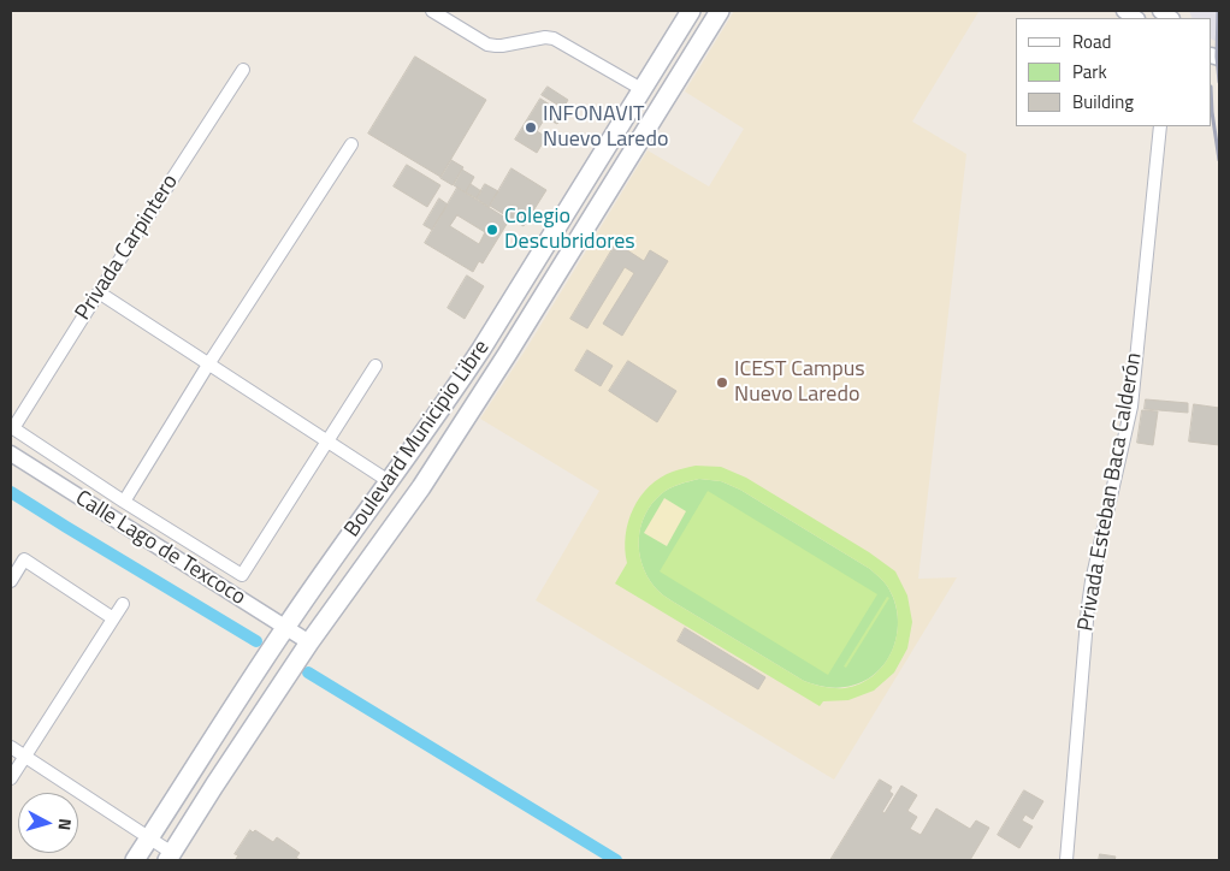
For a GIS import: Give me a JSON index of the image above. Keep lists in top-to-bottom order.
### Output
{
  "streets": {
    "main road": ["Boulevard Municipio Libre"],
    "street": ["Privada Carpintero", "Privada Esteban Baca Calderón", "Calle Lago de Texcoco"]
  },
  "crossings": [
    ["Boulevard Municipio Libre", "Calle Lago de Texcoco"]
  ],
  "places": ["INFONAVIT Nuevo Laredo", "Colegio Descubridores", "ICEST Campus Nuevo Laredo"],
  "legend": ["Road", "Park", "Building"],
  "north": "right"
}
